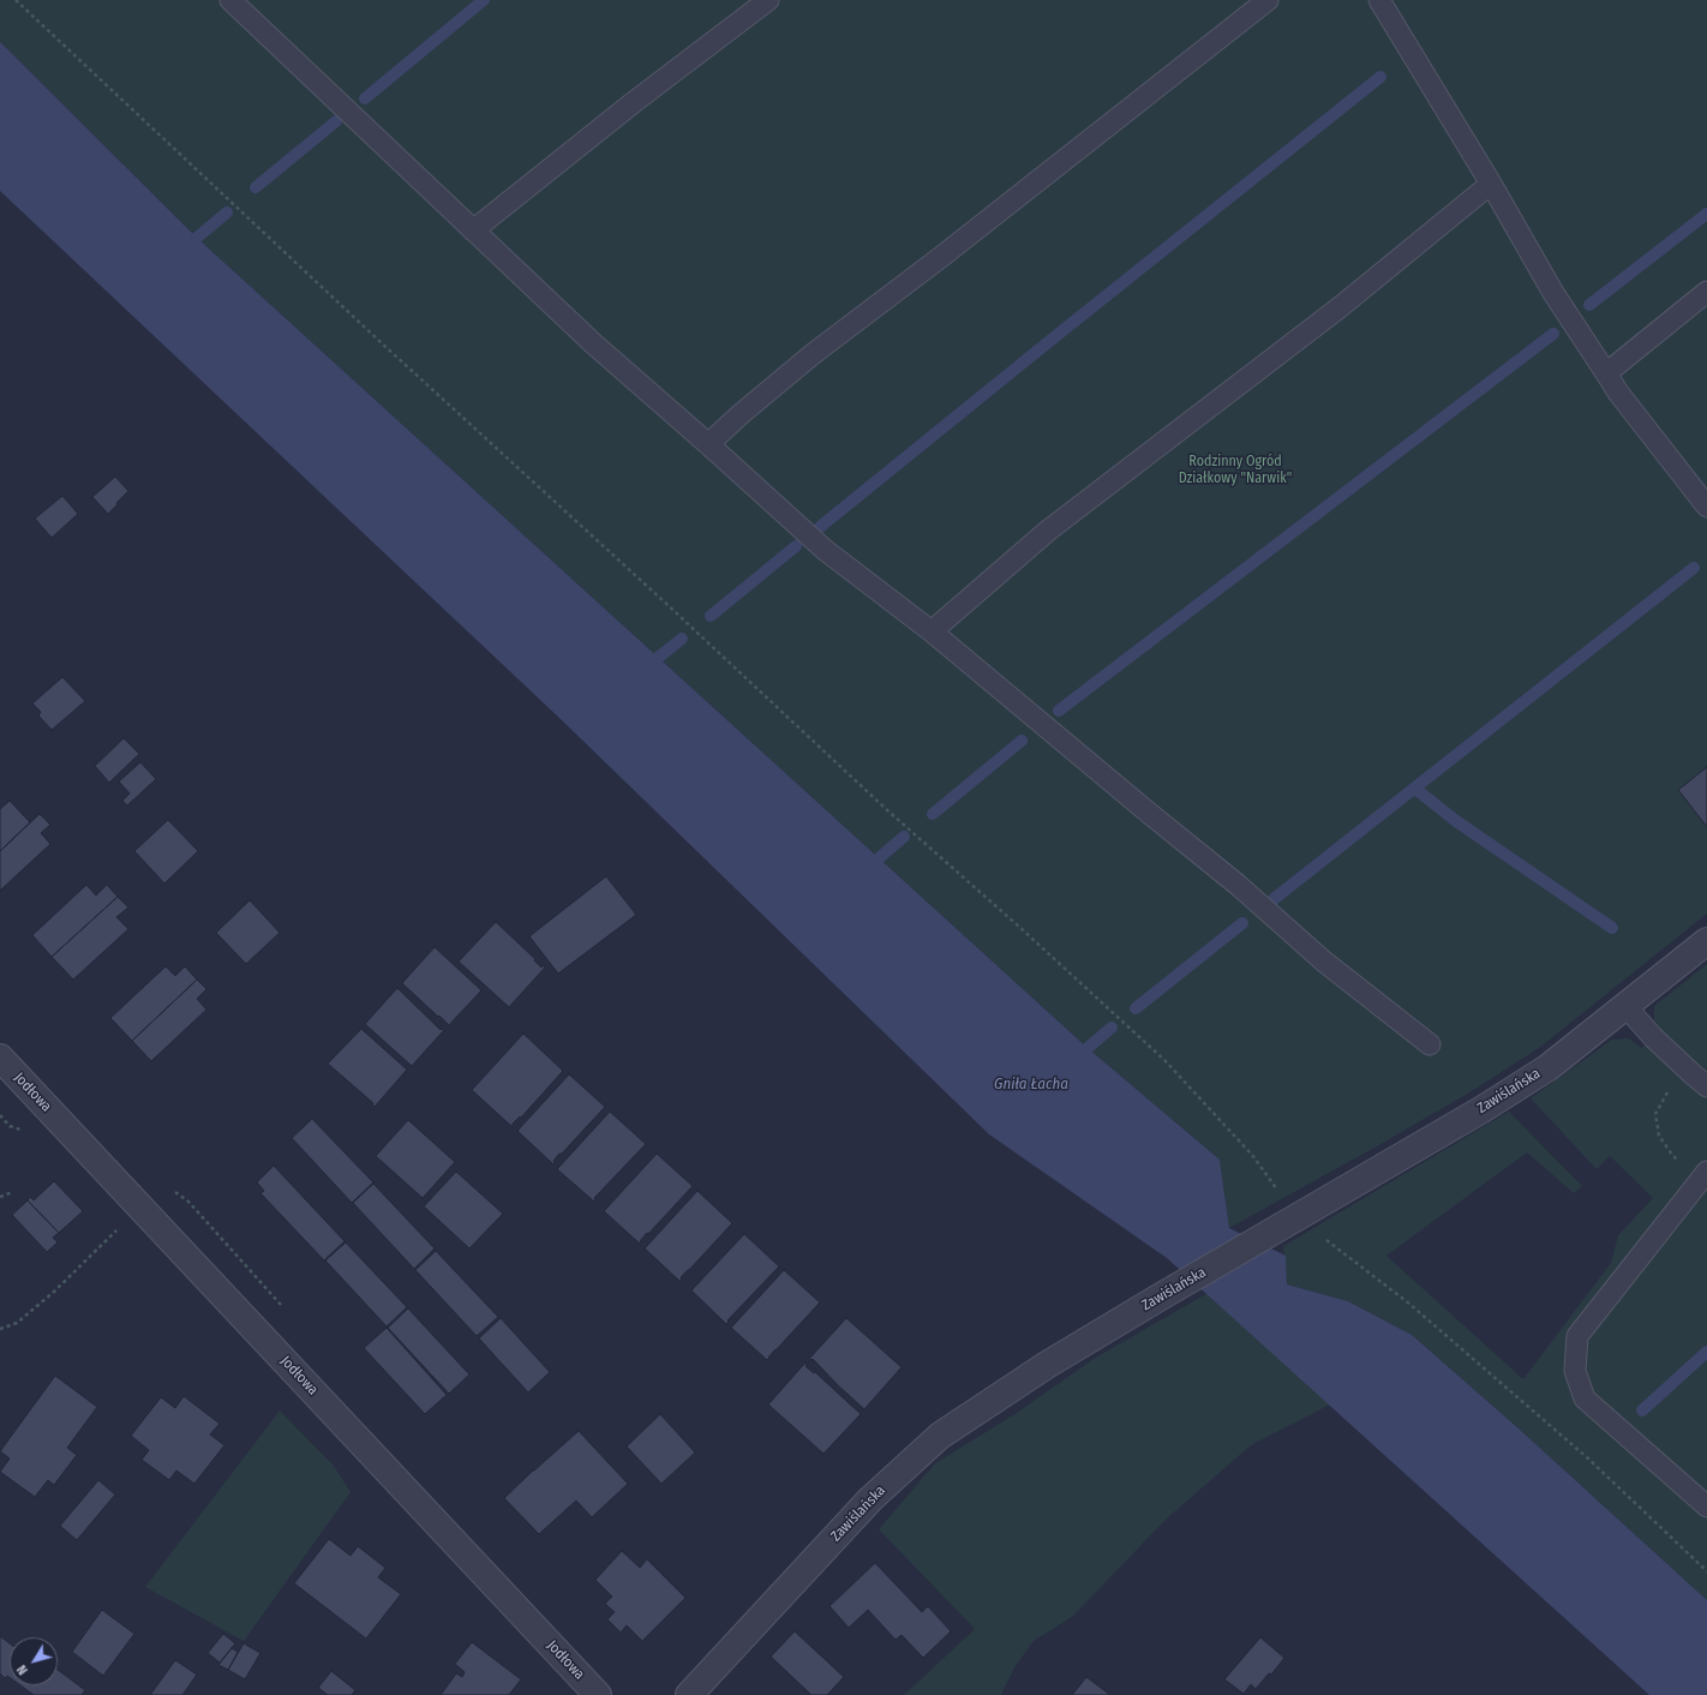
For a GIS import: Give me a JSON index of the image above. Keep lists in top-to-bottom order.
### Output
{
  "streets": {
    "street": ["Zawiślańska", "Jodłowa"]
  },
  "water": ["Gniła Łacha"],
  "parks": ["Rodzinny Ogród Działkowy \"Narwik\""],
  "north": "bottom left"
}
